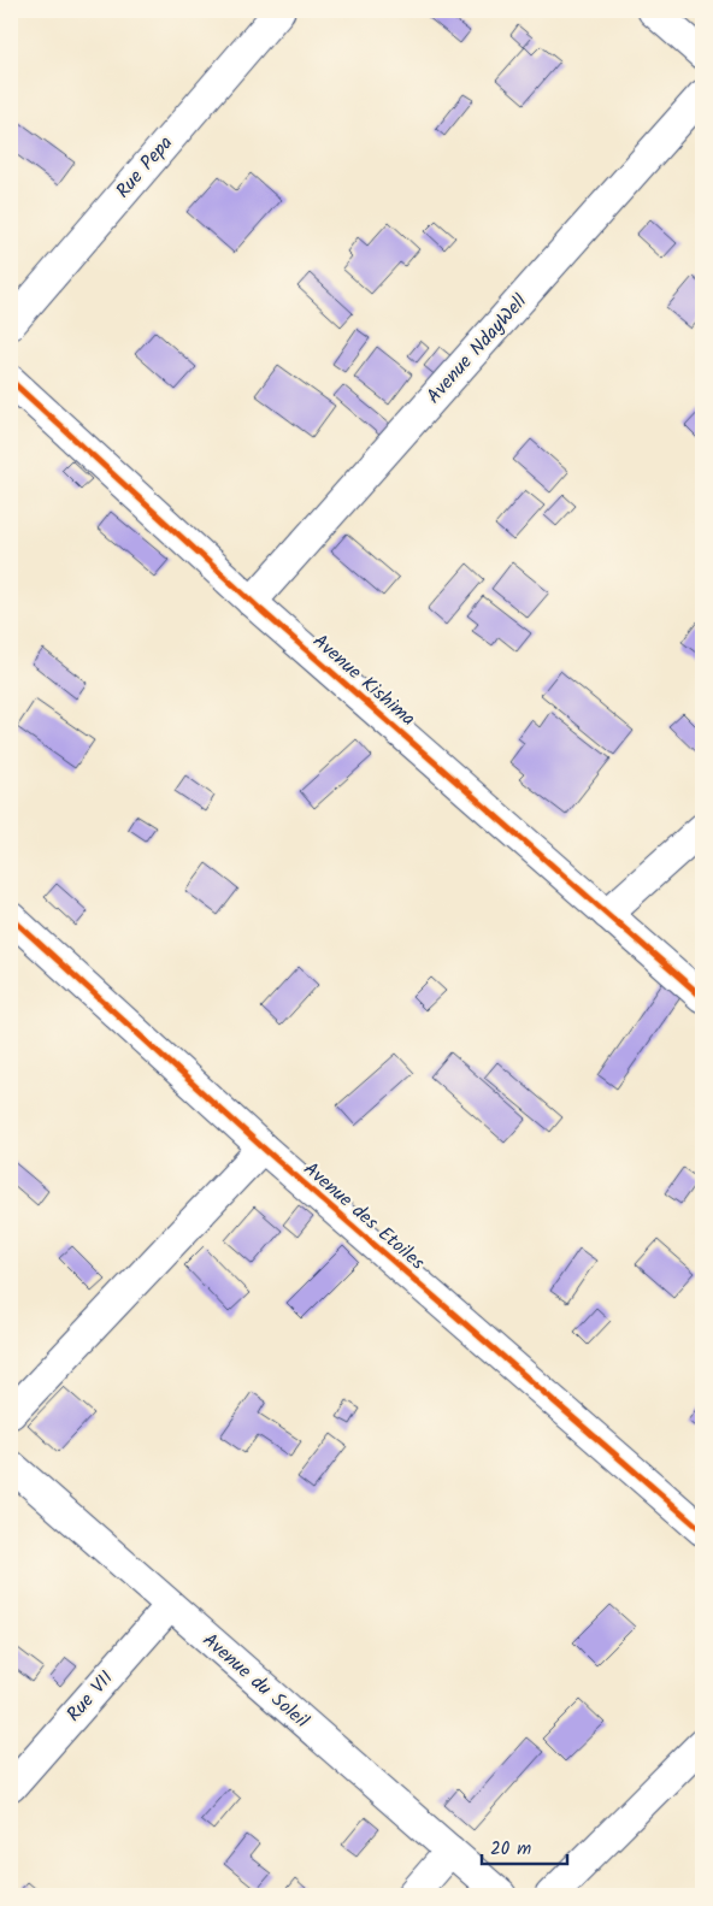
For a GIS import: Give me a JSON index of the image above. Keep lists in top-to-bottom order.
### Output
{
  "streets": {
    "street": [
      "Rue Pepa",
      "Avenue NdayWell",
      "Avenue Kishima",
      "Avenue des Etoiles",
      "Avenue du Soleil",
      "Rue VII"
    ]
  },
  "crossings": [
    ["Avenue NdayWell", "Avenue Kishima"],
    ["Avenue du Soleil", "Rue VII"]
  ],
  "scale_bar": "20 m"
}
